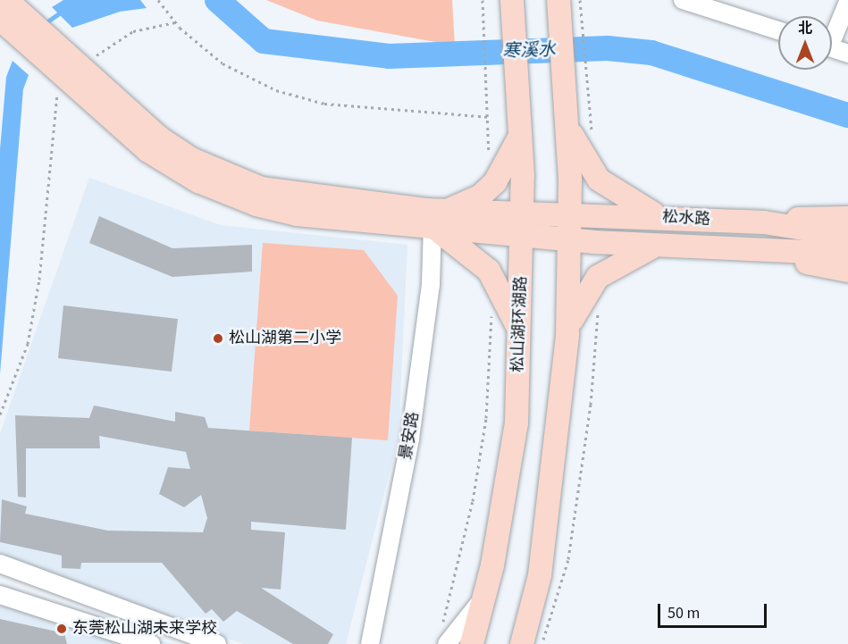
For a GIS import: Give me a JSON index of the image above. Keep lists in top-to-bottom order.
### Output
{
  "streets": {
    "main road": ["松水路", "松山湖环湖路"],
    "street": ["景安路"]
  },
  "crossings": [
    ["松水路", "松山湖环湖路"]
  ],
  "water": ["寒溪水"],
  "places": ["松山湖第二小学", "东莞松山湖未来学校"],
  "scale_bar": "50 m",
  "north": "top"
}
